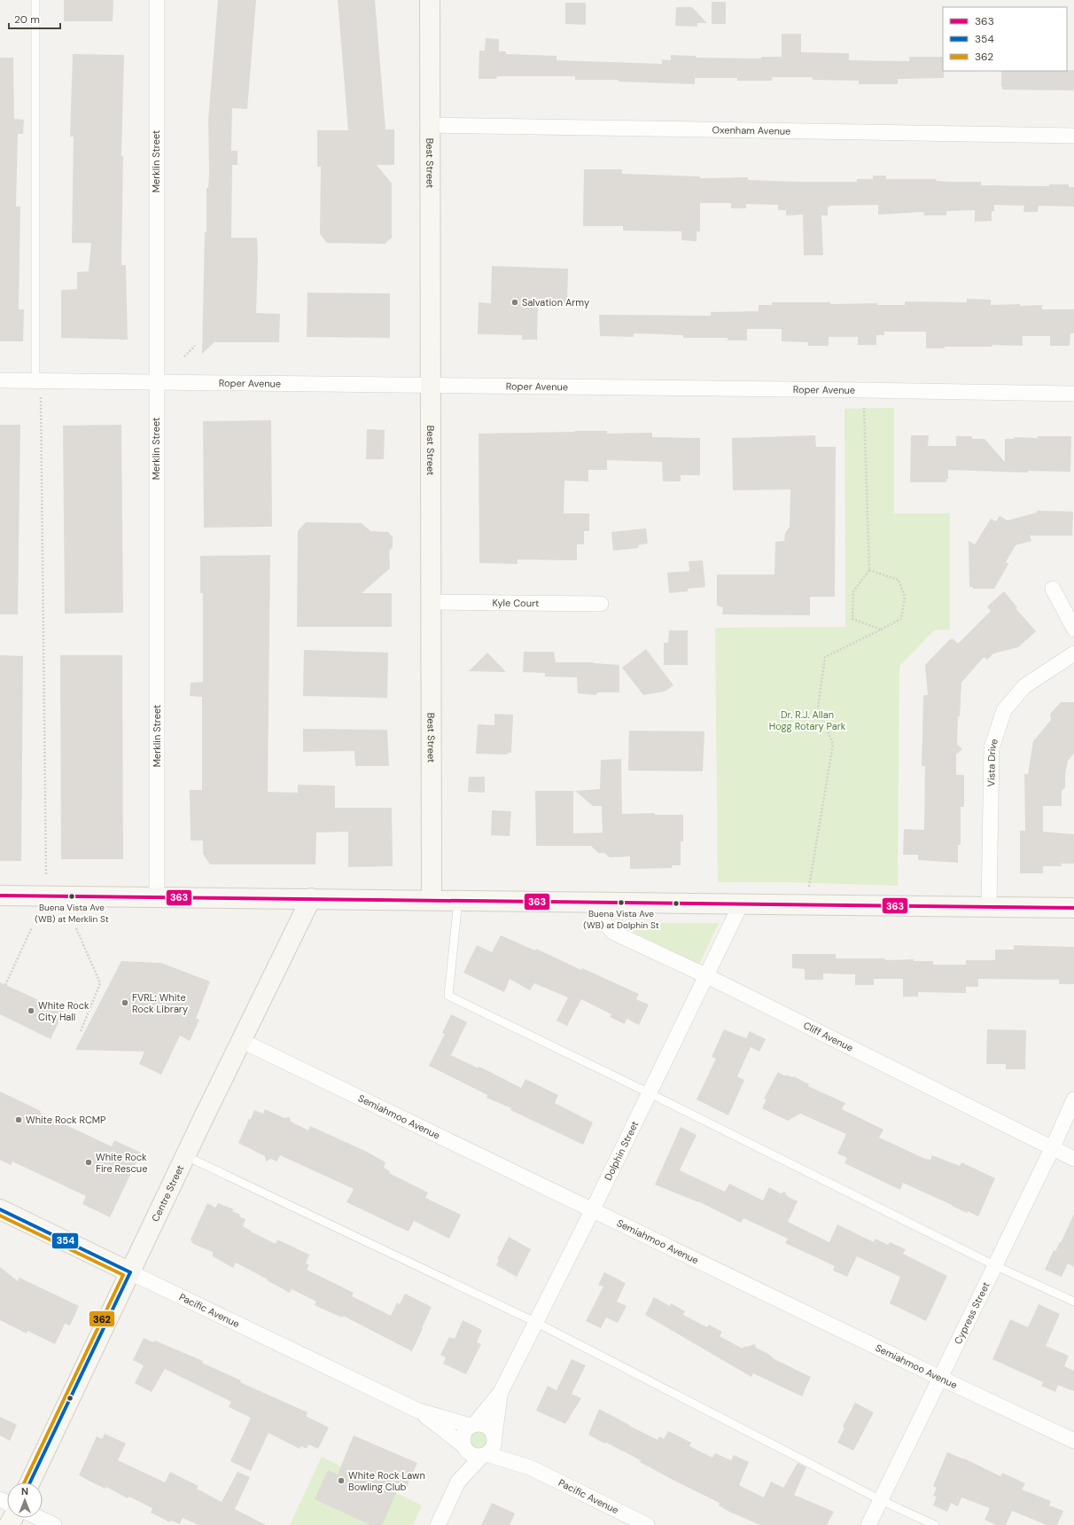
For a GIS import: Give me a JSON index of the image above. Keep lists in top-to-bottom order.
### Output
{
  "streets": {
    "street": [
      "Oxenham Avenue",
      "Merklin Street",
      "Best Street",
      "Roper Avenue",
      "Kyle Court",
      "Vista Drive",
      "Cliff Avenue",
      "Semiahmoo Avenue",
      "Dolphin Street",
      "Centre Street",
      "Pacific Avenue",
      "Cypress Street"
    ]
  },
  "crossings": [
    ["Oxenham Avenue", "Best Street"],
    ["Merklin Street", "Roper Avenue"],
    ["Best Street", "Roper Avenue"],
    ["Best Street", "Kyle Court"],
    ["Cliff Avenue", "Dolphin Street"],
    ["Cliff Avenue", "Cypress Street"],
    ["Semiahmoo Avenue", "Dolphin Street"],
    ["Semiahmoo Avenue", "Centre Street"],
    ["Semiahmoo Avenue", "Cypress Street"],
    ["Dolphin Street", "Pacific Avenue"],
    ["Centre Street", "Pacific Avenue"]
  ],
  "parks": ["Dr. R.J. Allan Hogg Rotary Park"],
  "places": [
    "Salvation Army",
    "Buena Vista Ave (WB) at Merklin St",
    "Buena Vista Ave (WB) at Dolphin St",
    "FVRL: White Rock Library",
    "White Rock City Hall",
    "White Rock RCMP",
    "White Rock Fire Rescue",
    "White Rock Lawn Bowling Club"
  ],
  "lines": ["transit line 363", "transit line 354", "transit line 362"],
  "legend": ["363", "354", "362"],
  "scale_bar": "20 m",
  "north": "top"
}
